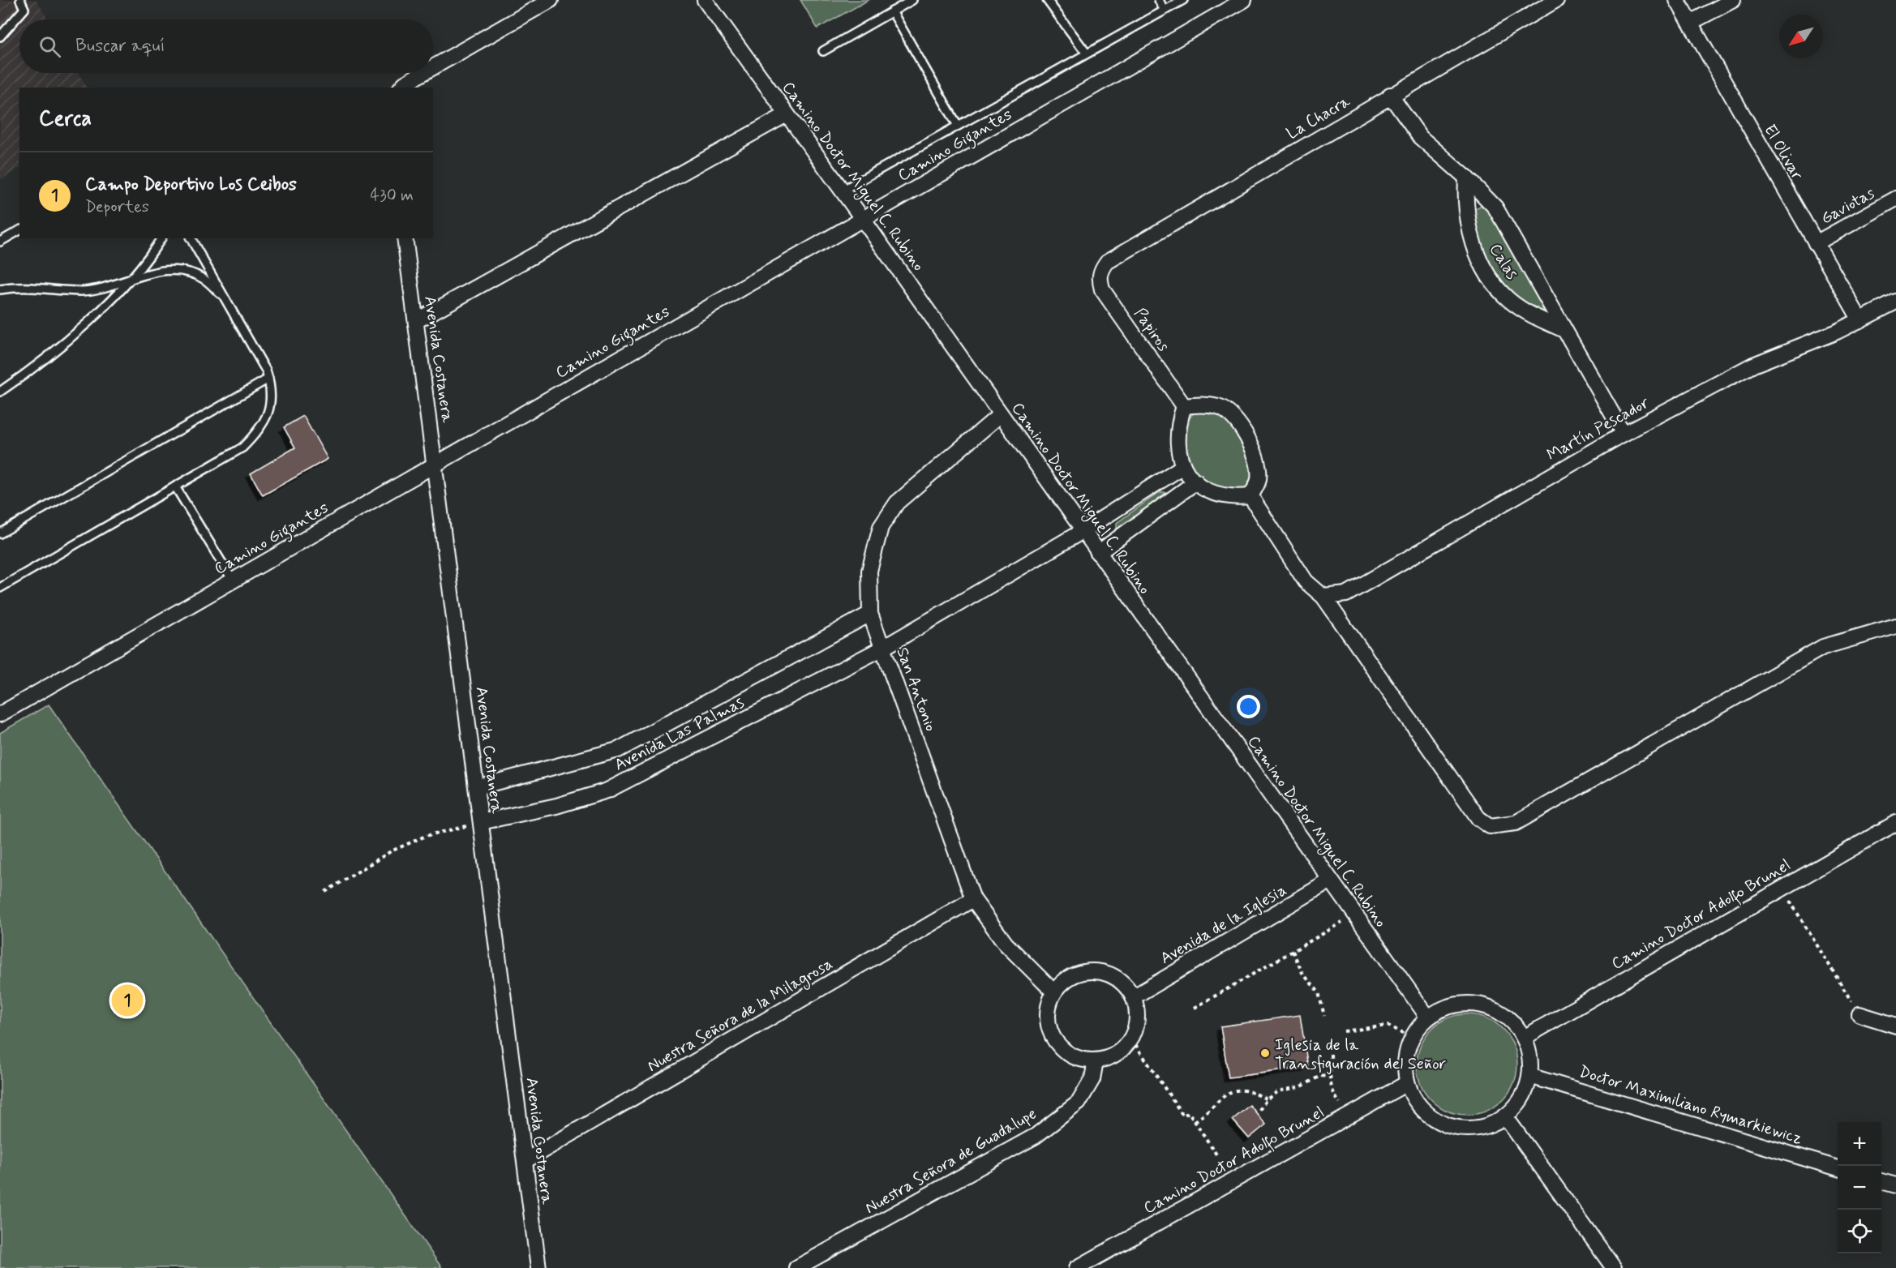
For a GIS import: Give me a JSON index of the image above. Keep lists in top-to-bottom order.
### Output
{
  "streets": {
    "street": [
      "La Chacra",
      "Camino Gigantes",
      "El Olivar",
      "Camino Doctor Miguel C. Rubino",
      "Gaviotas",
      "Calas",
      "Papiros",
      "Avenida Costanera",
      "Martín Pescador",
      "San Antonio",
      "Avenida Las Palmas",
      "Camino Doctor Adolfo Brunel",
      "Avenida de la Iglesia",
      "Nuestra Señora de la Milagrosa",
      "Doctor Maximiliano Rymarkiewicz",
      "Nuestra Señora de Guadalupe"
    ]
  },
  "crossings": [
    ["La Chacra", "Calas"],
    ["La Chacra", "Papiros"],
    ["Camino Gigantes", "Camino Doctor Miguel C. Rubino"],
    ["Camino Gigantes", "Avenida Costanera"],
    ["El Olivar", "Gaviotas"],
    ["El Olivar", "Martín Pescador"],
    ["Camino Doctor Miguel C. Rubino", "San Antonio"],
    ["Camino Doctor Miguel C. Rubino", "Avenida Las Palmas"],
    ["Camino Doctor Miguel C. Rubino", "Camino Doctor Adolfo Brunel"],
    ["Camino Doctor Miguel C. Rubino", "Avenida de la Iglesia"],
    ["Camino Doctor Miguel C. Rubino", "Doctor Maximiliano Rymarkiewicz"],
    ["Calas", "Martín Pescador"],
    ["Avenida Costanera", "Avenida Las Palmas"],
    ["Avenida Costanera", "Nuestra Señora de la Milagrosa"],
    ["San Antonio", "Avenida Las Palmas"],
    ["San Antonio", "Avenida de la Iglesia"],
    ["San Antonio", "Nuestra Señora de la Milagrosa"],
    ["San Antonio", "Nuestra Señora de Guadalupe"],
    ["Camino Doctor Adolfo Brunel", "Doctor Maximiliano Rymarkiewicz"],
    ["Avenida de la Iglesia", "Nuestra Señora de Guadalupe"]
  ],
  "places": ["Iglesia de la Transfiguración del Señor"],
  "north": "bottom left",
  "page": {
    "search": "Buscar aquí",
    "heading": "Cerca",
    "list": [
      {
        "mark": "1",
        "name": "Campo Deportivo Los Ceibos",
        "note": "Deportes",
        "value": "430 m"
      }
    ],
    "pins": "1",
    "map_buttons": ["+", "−"]
  }
}
